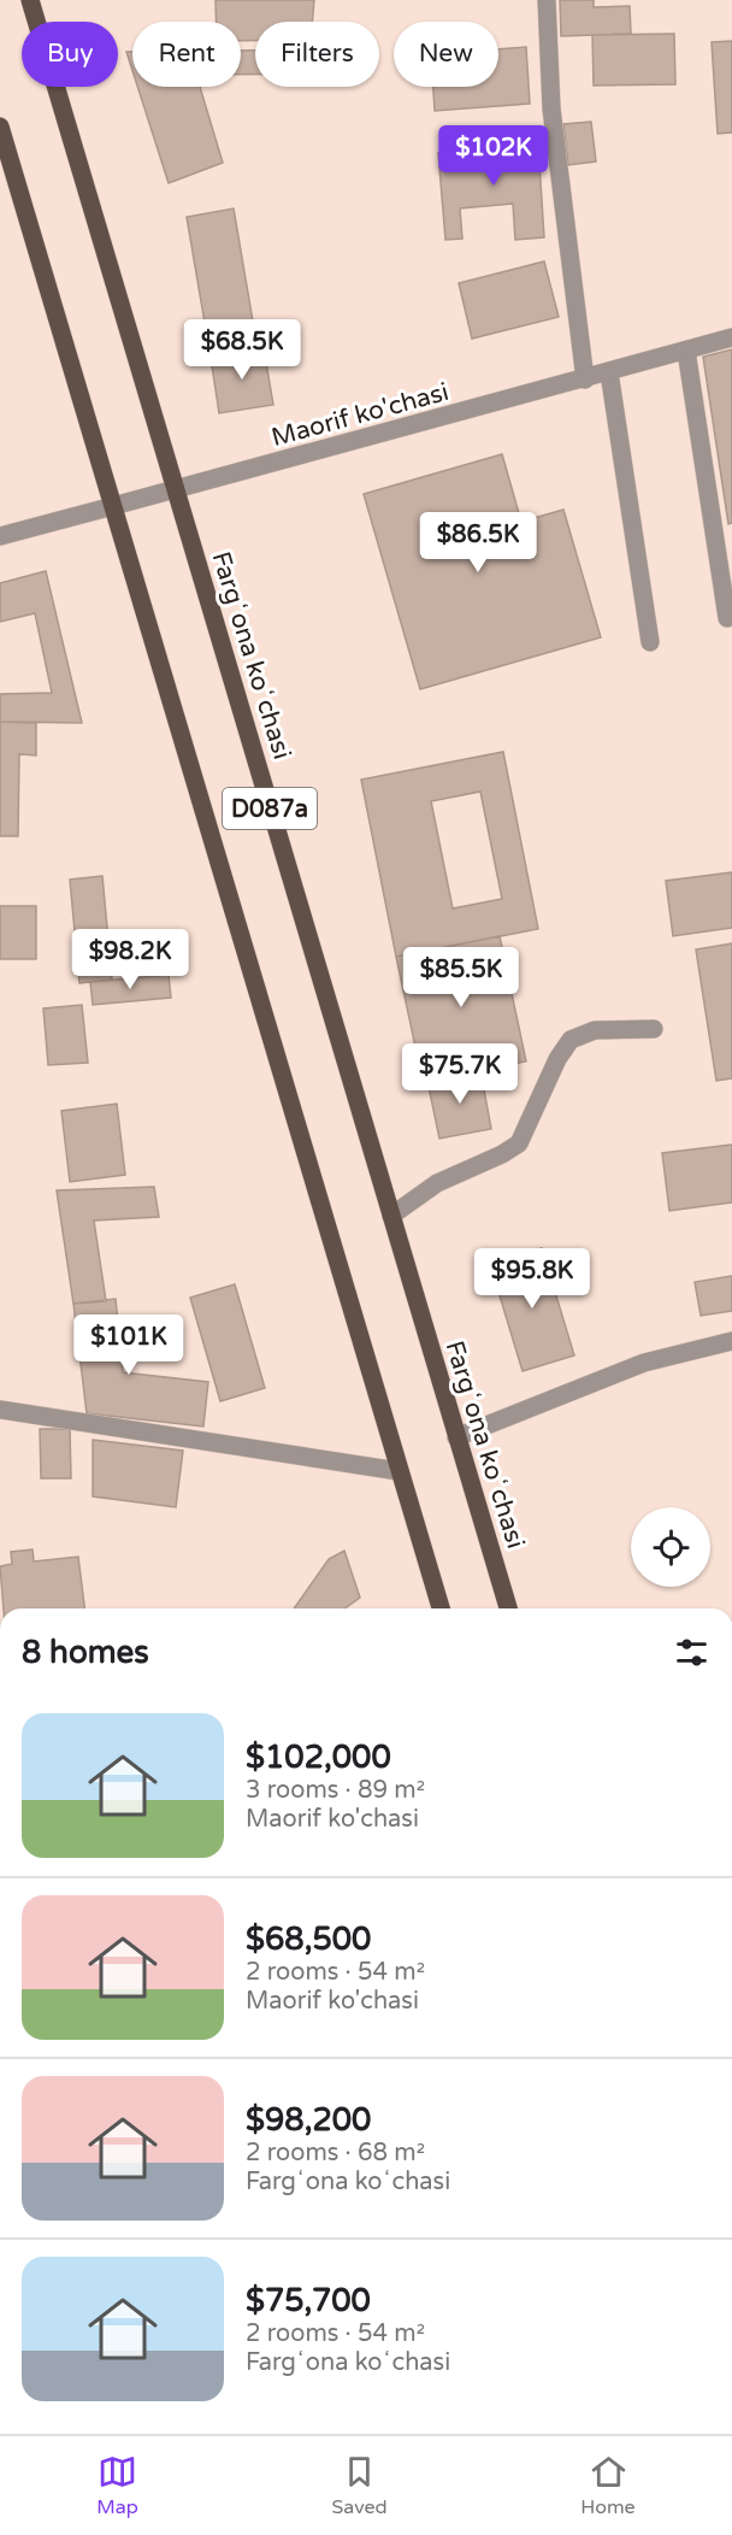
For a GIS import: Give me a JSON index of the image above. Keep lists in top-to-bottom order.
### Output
{
  "streets": {
    "main road": ["Fargʻona koʻchasi", "D087a"],
    "street": ["Maorif ko'chasi"]
  },
  "crossings": [
    ["Maorif ko'chasi", "Fargʻona koʻchasi"],
    ["Maorif ko'chasi", "D087a"]
  ],
  "page": {
    "chip": [
      "Buy",
      "Rent",
      "Filters",
      "New"
    ],
    "price": [
      "$102K",
      "$68.5K",
      "$86.5K",
      "$98.2K",
      "$85.5K",
      "$75.7K",
      "$95.8K",
      "$101K"
    ],
    "heading": "8 homes",
    "list": [
      {
        "name": "$102,000",
        "note": "3 rooms · 89 m² · Maorif ko'chasi"
      },
      {
        "name": "$68,500",
        "note": "2 rooms · 54 m² · Maorif ko'chasi"
      },
      {
        "name": "$98,200",
        "note": "2 rooms · 68 m² · Fargʻona koʻchasi"
      },
      {
        "name": "$75,700",
        "note": "2 rooms · 54 m² · Fargʻona koʻchasi"
      }
    ],
    "tabs": ["Map", "Saved", "Home"]
  }
}
